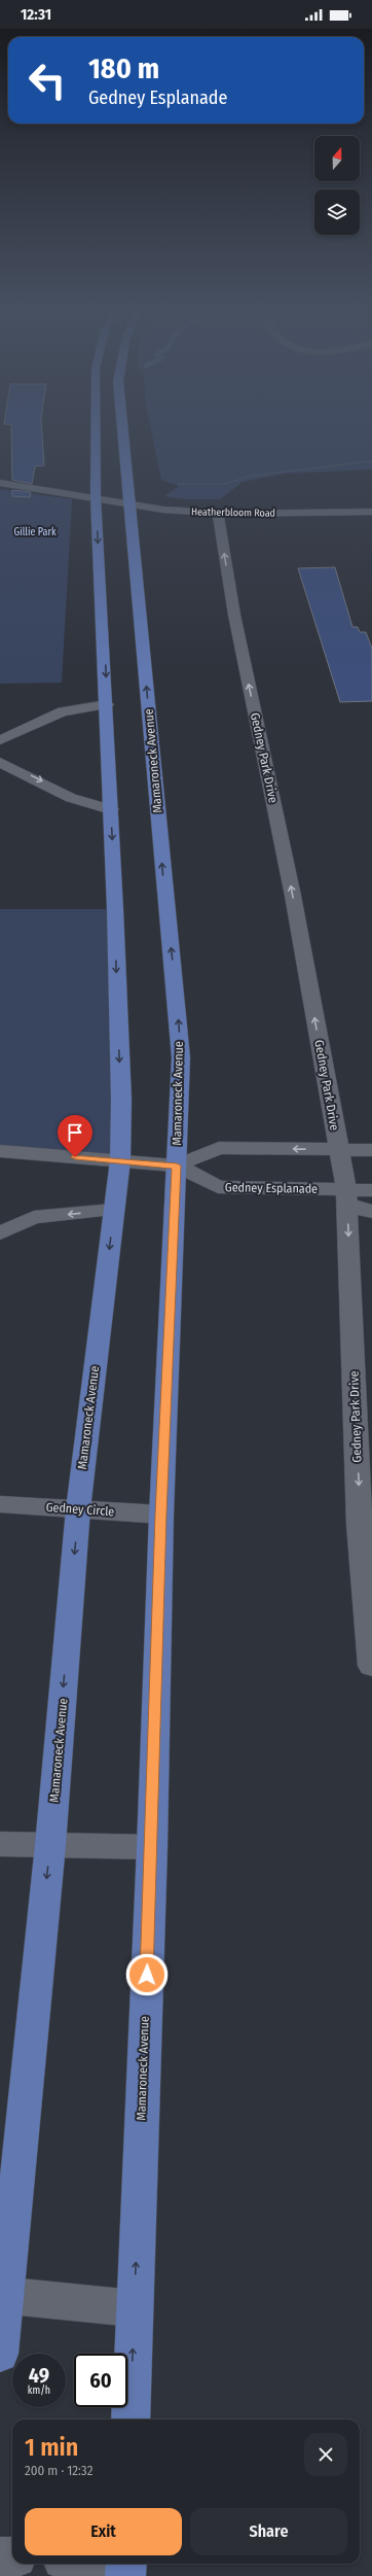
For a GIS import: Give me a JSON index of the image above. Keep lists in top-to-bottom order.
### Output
{
  "streets": {
    "main road": ["Mamaroneck Avenue"],
    "street": [
      "Heatherbloom Road",
      "Gedney Park Drive",
      "Gedney Esplanade",
      "Gedney Circle"
    ]
  },
  "crossings": [
    ["Heatherbloom Road", "Gedney Park Drive"],
    ["Heatherbloom Road", "Mamaroneck Avenue"],
    ["Gedney Park Drive", "Gedney Esplanade"],
    ["Mamaroneck Avenue", "Gedney Esplanade"],
    ["Mamaroneck Avenue", "Gedney Circle"]
  ],
  "parks": ["Gillie Park"],
  "north": "top",
  "page": {
    "status": "12:31",
    "turn": ["180 m", "Gedney Esplanade"],
    "speed": "49 km/h",
    "limit": "60",
    "heading": ["1 min", "200 m · 12:32"],
    "buttons": ["Exit", "Share"]
  }
}
